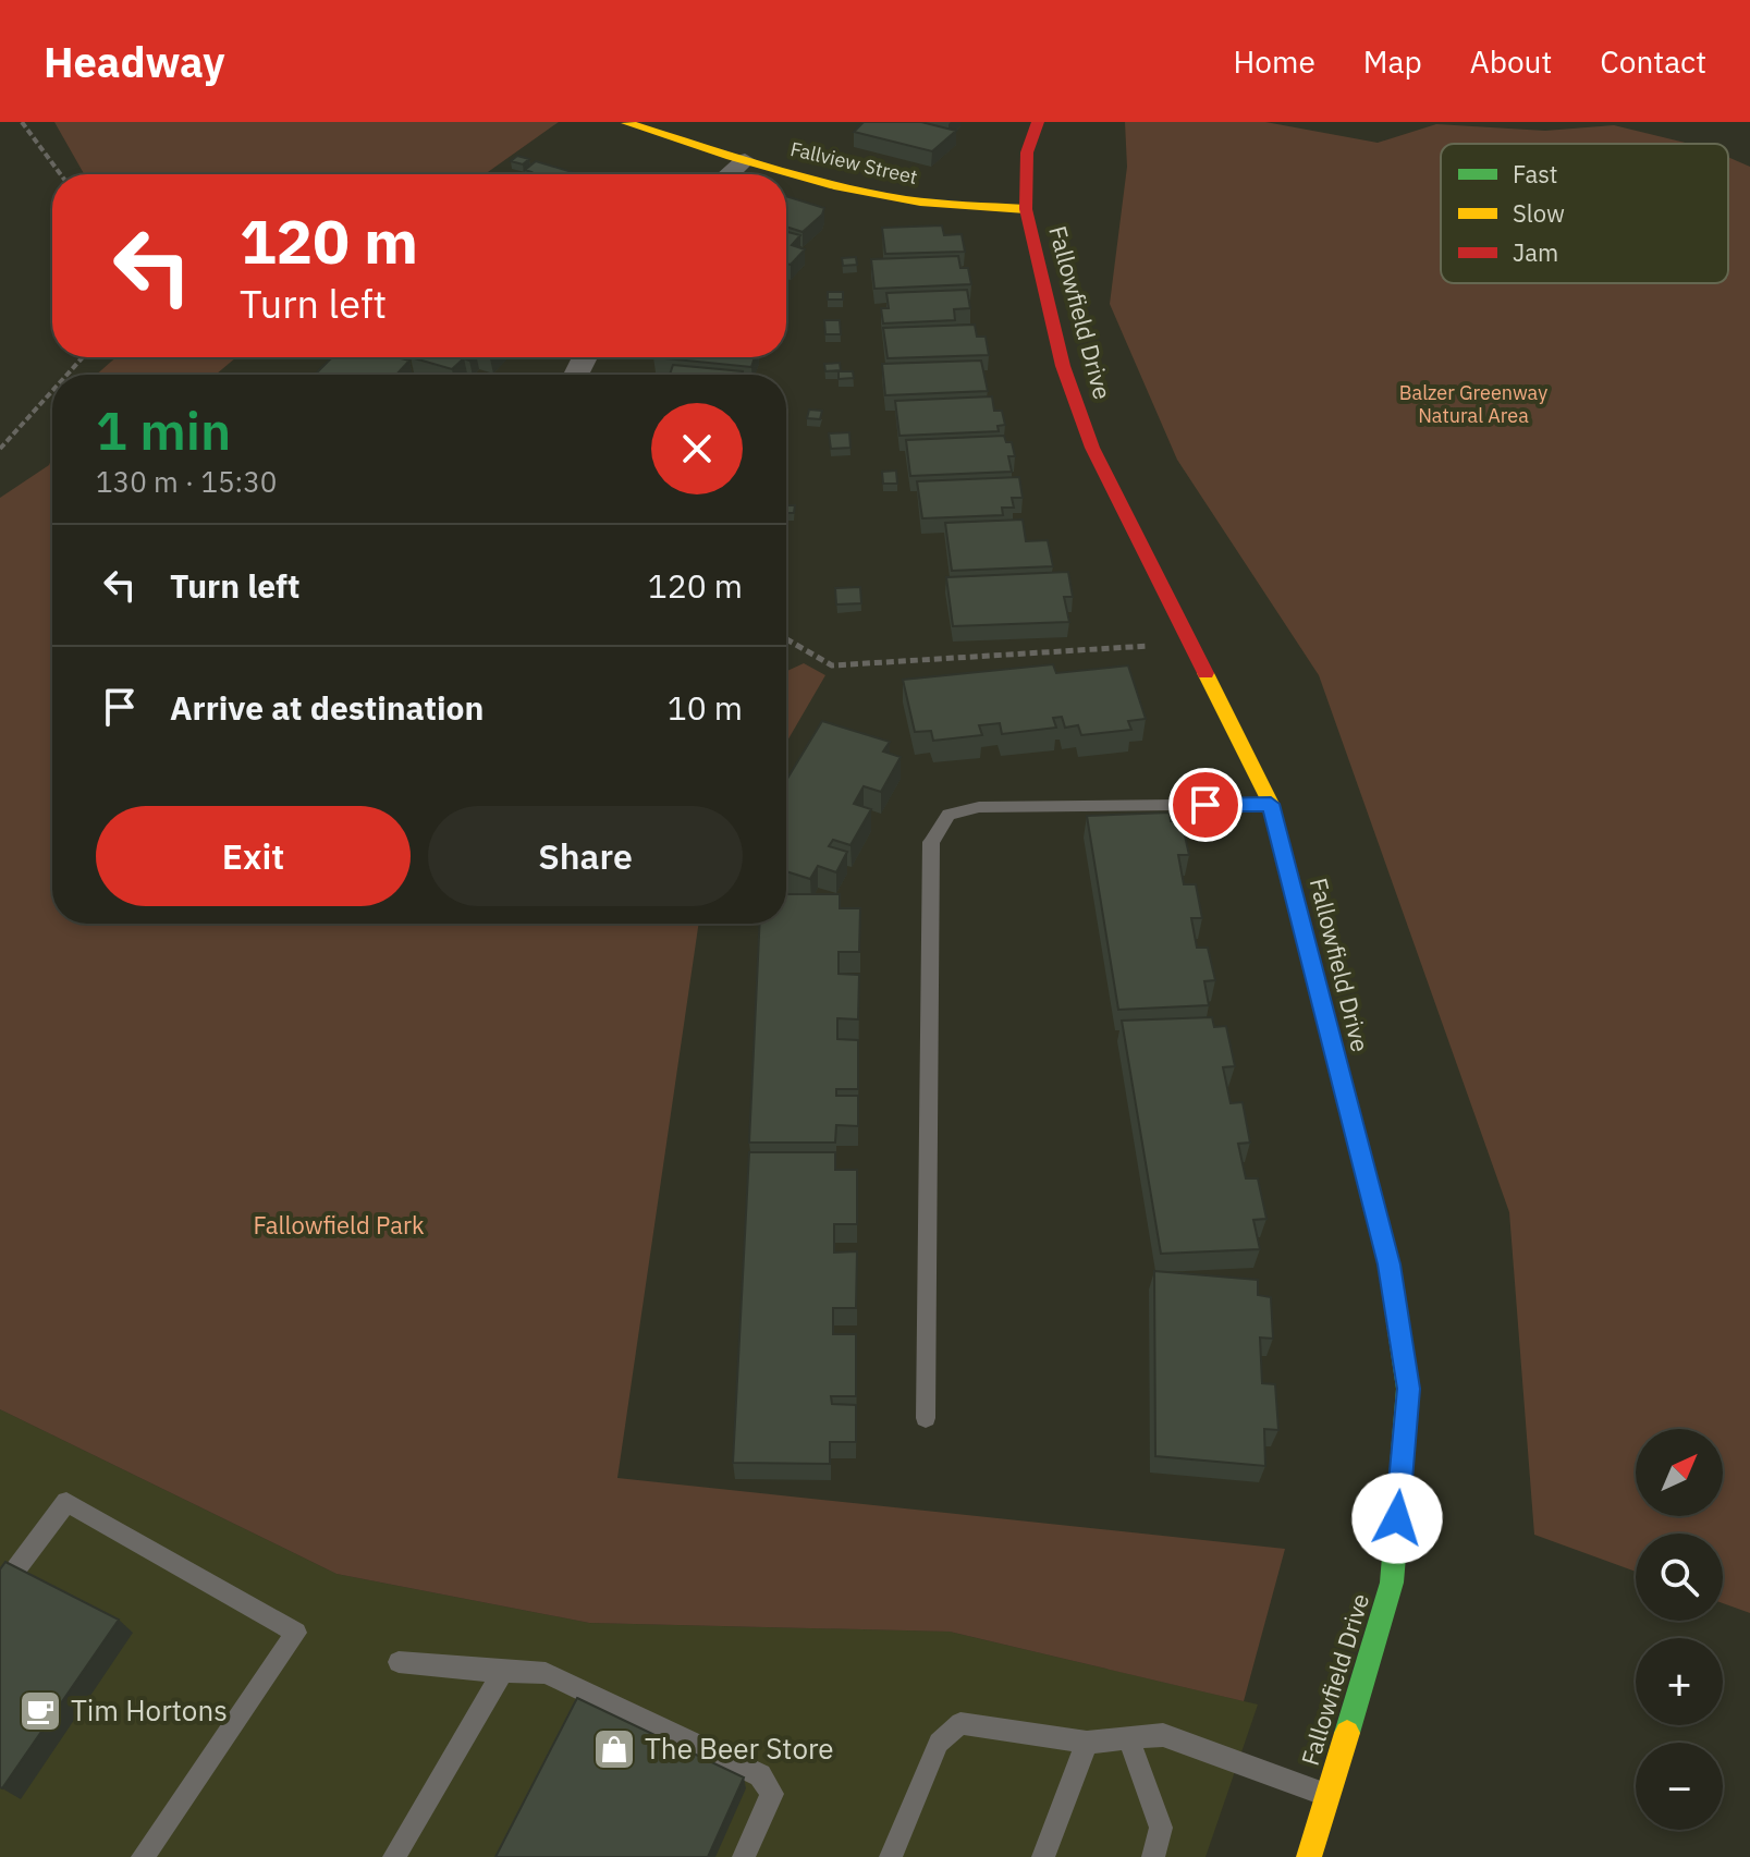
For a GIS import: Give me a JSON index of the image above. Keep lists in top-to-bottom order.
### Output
{
  "streets": {
    "street": ["Fallview Street", "Fallowfield Drive"]
  },
  "crossings": [
    ["Fallview Street", "Fallowfield Drive"]
  ],
  "parks": ["Balzer Greenway Natural Area", "Fallowfield Park"],
  "places": {
    "cafe": ["Tim Hortons"],
    "shop": ["The Beer Store"]
  },
  "legend": ["Fast", "Slow", "Jam"],
  "north": "top right",
  "page": {
    "header": "Headway",
    "nav": [
      "Home",
      "Map",
      "About",
      "Contact"
    ],
    "turn": ["120 m", "Turn left"],
    "heading": ["1 min", "130 m · 15:30"],
    "list": [
      {
        "name": "Turn left",
        "value": "120 m"
      },
      {
        "name": "Arrive at destination",
        "value": "10 m"
      }
    ],
    "buttons": ["Exit", "Share"],
    "map_buttons": ["+", "−"]
  }
}
